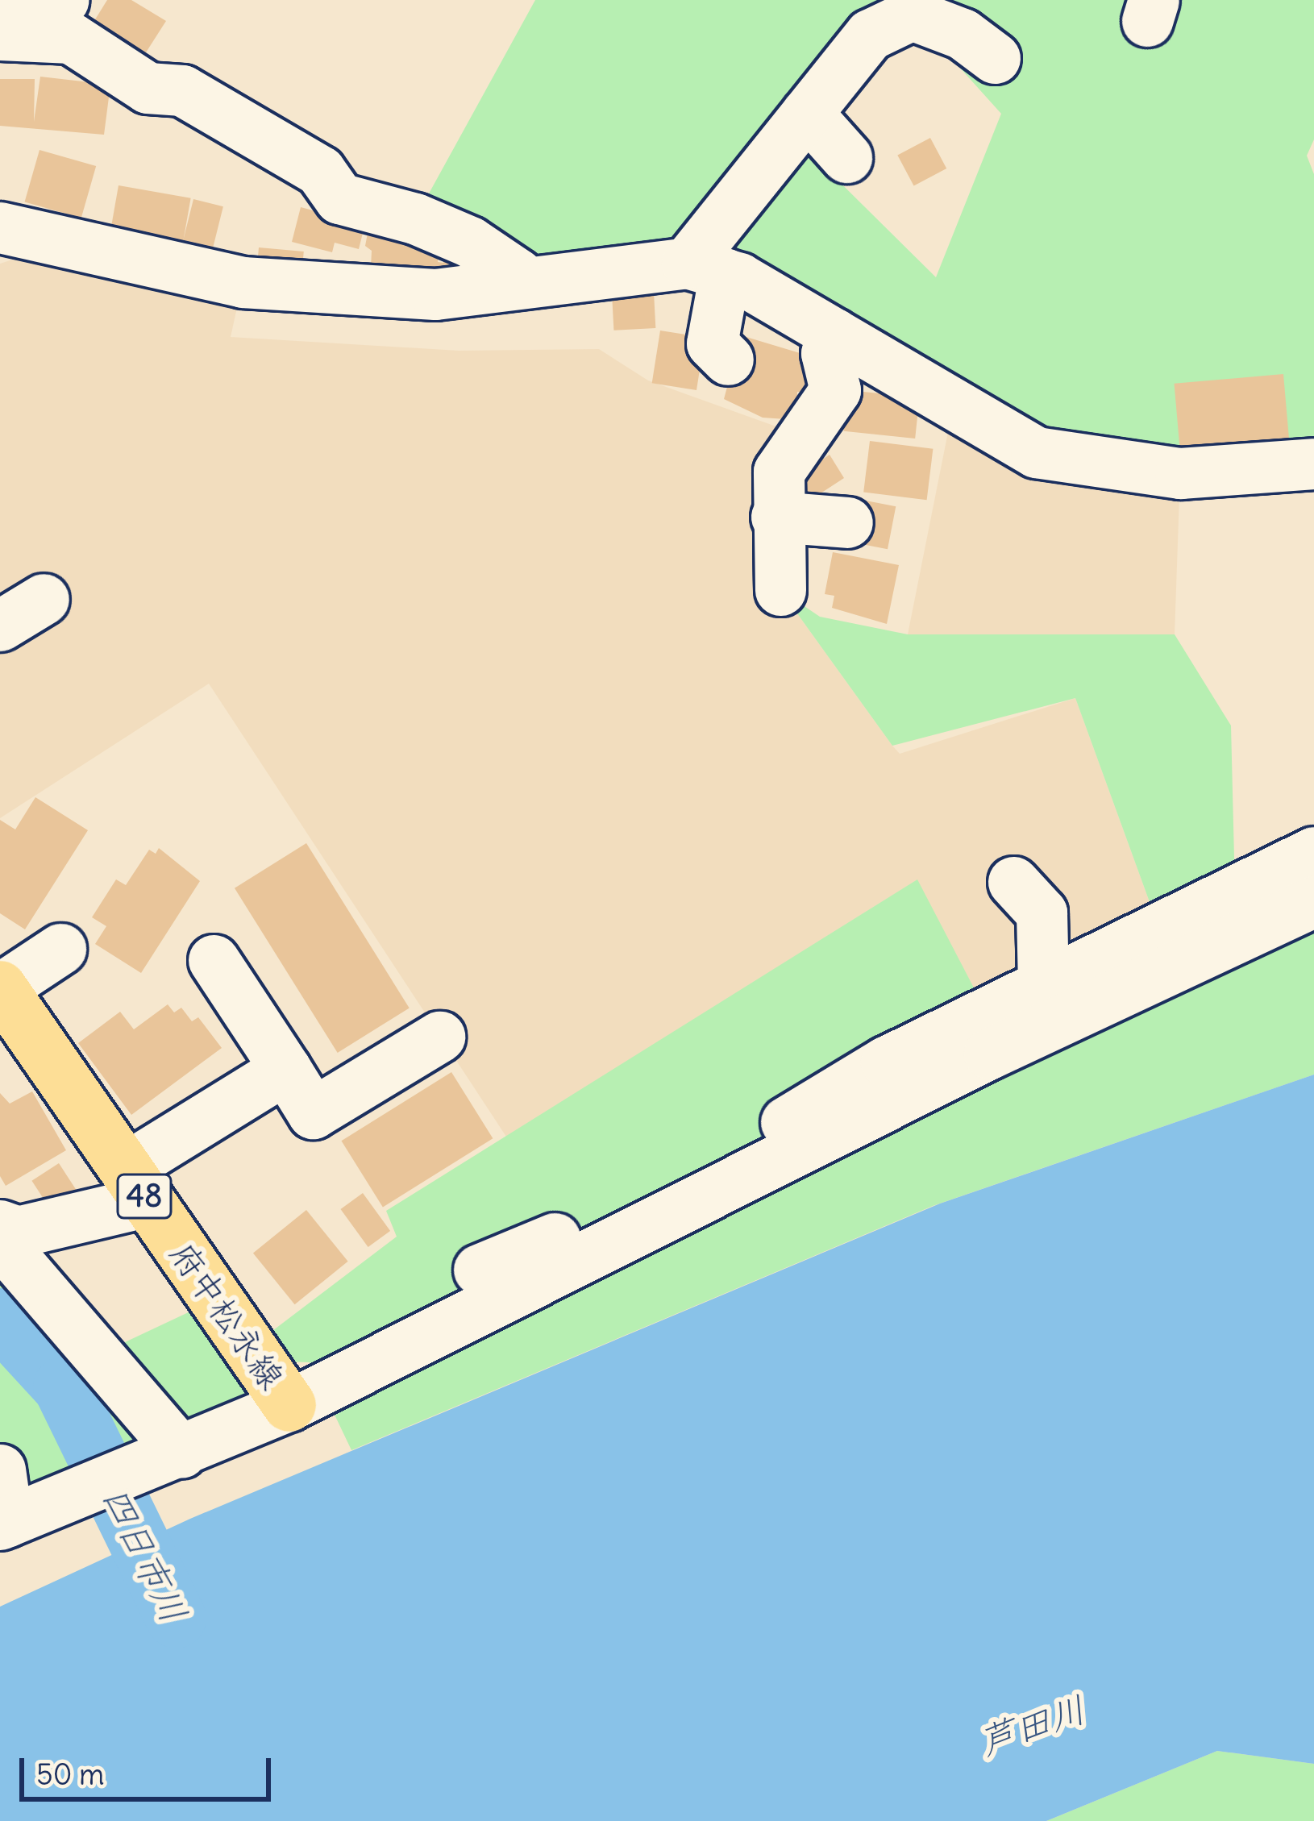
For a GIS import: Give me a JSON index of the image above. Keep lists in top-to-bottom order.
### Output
{
  "streets": {
    "main road": ["48", "府中松永線"]
  },
  "water": ["四日市川", "芦田川"],
  "scale_bar": "50 m"
}
